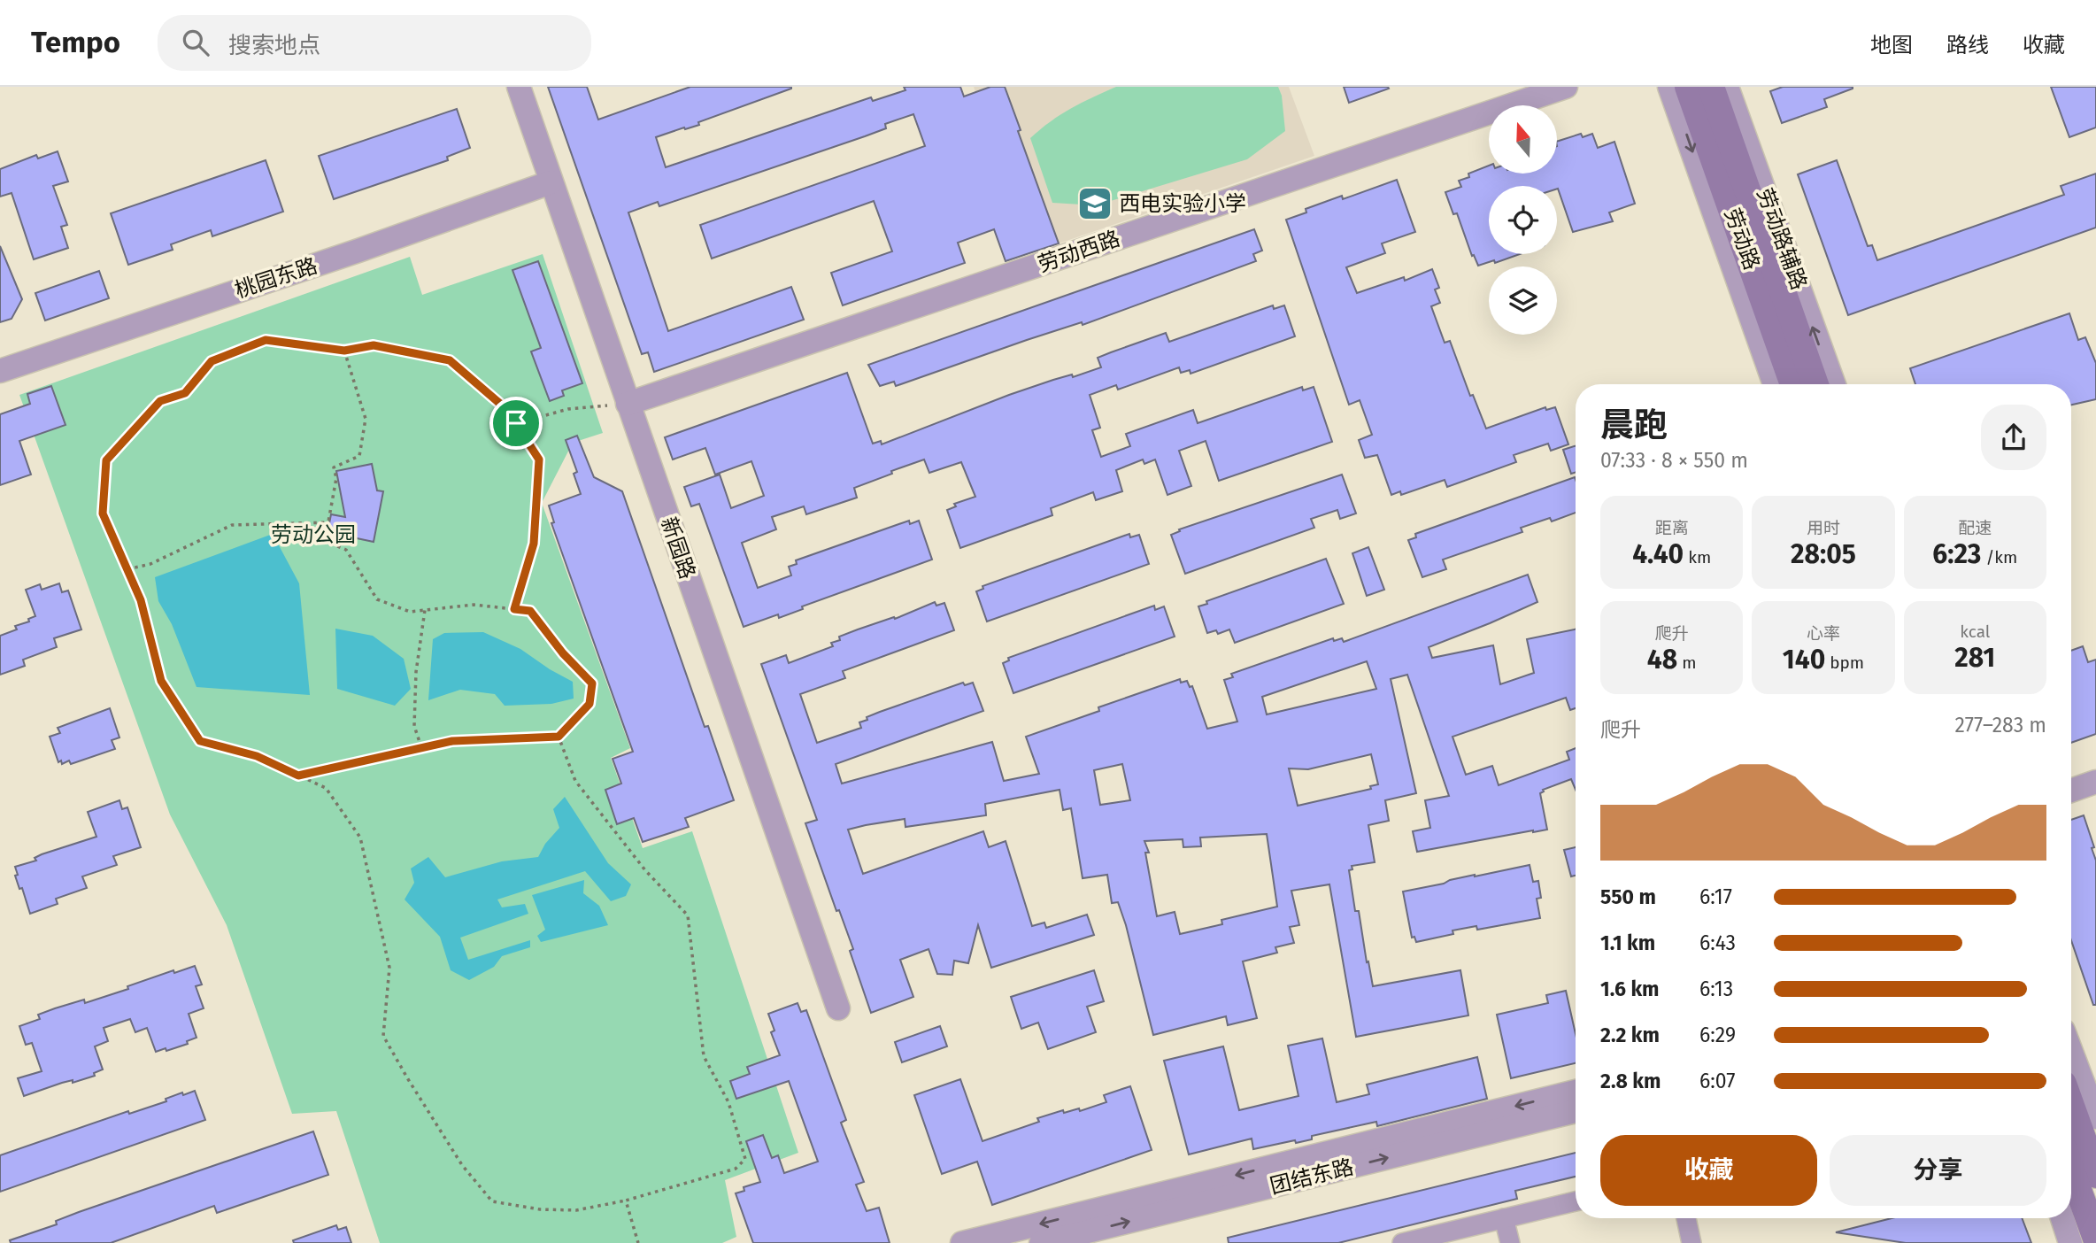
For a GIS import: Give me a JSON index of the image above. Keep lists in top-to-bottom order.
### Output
{
  "streets": {
    "main road": ["劳动路"],
    "street": [
      "劳动路辅路",
      "劳动西路",
      "桃园东路",
      "新园路",
      "团结东路"
    ]
  },
  "crossings": [
    ["劳动西路", "新园路"],
    ["桃园东路", "新园路"]
  ],
  "parks": ["劳动公园"],
  "places": {
    "school or university": ["西电实验小学"]
  },
  "north": "top",
  "page": {
    "header": "Tempo",
    "search": "搜索地点",
    "nav": ["地图", "路线", "收藏"],
    "heading": ["晨跑", "07:33 · 8 × 550 m"],
    "stats": [
      ["距离", "4.40 km"],
      ["用时", "28:05"],
      ["配速", "6:23 /km"],
      ["爬升", "48 m"],
      ["心率", "140 bpm"],
      ["kcal", "281"]
    ],
    "chart": ["爬升", "277–283 m"],
    "list": [
      {
        "name": "550 m",
        "note": "6:17"
      },
      {
        "name": "1.1 km",
        "note": "6:43"
      },
      {
        "name": "1.6 km",
        "note": "6:13"
      },
      {
        "name": "2.2 km",
        "note": "6:29"
      },
      {
        "name": "2.8 km",
        "note": "6:07"
      }
    ],
    "buttons": ["收藏", "分享"]
  }
}
